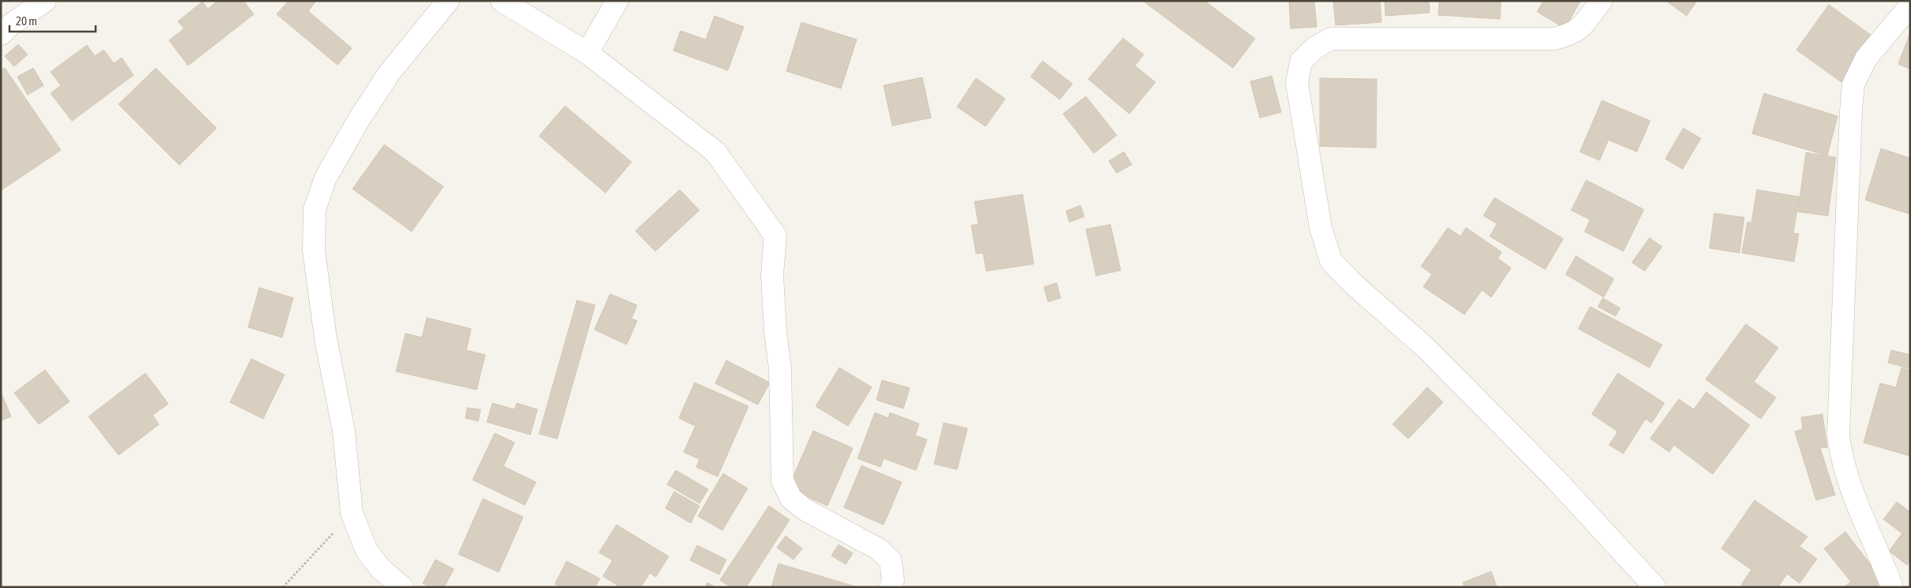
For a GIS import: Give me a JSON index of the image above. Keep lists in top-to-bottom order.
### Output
{
  "scale_bar": "20 m"
}
